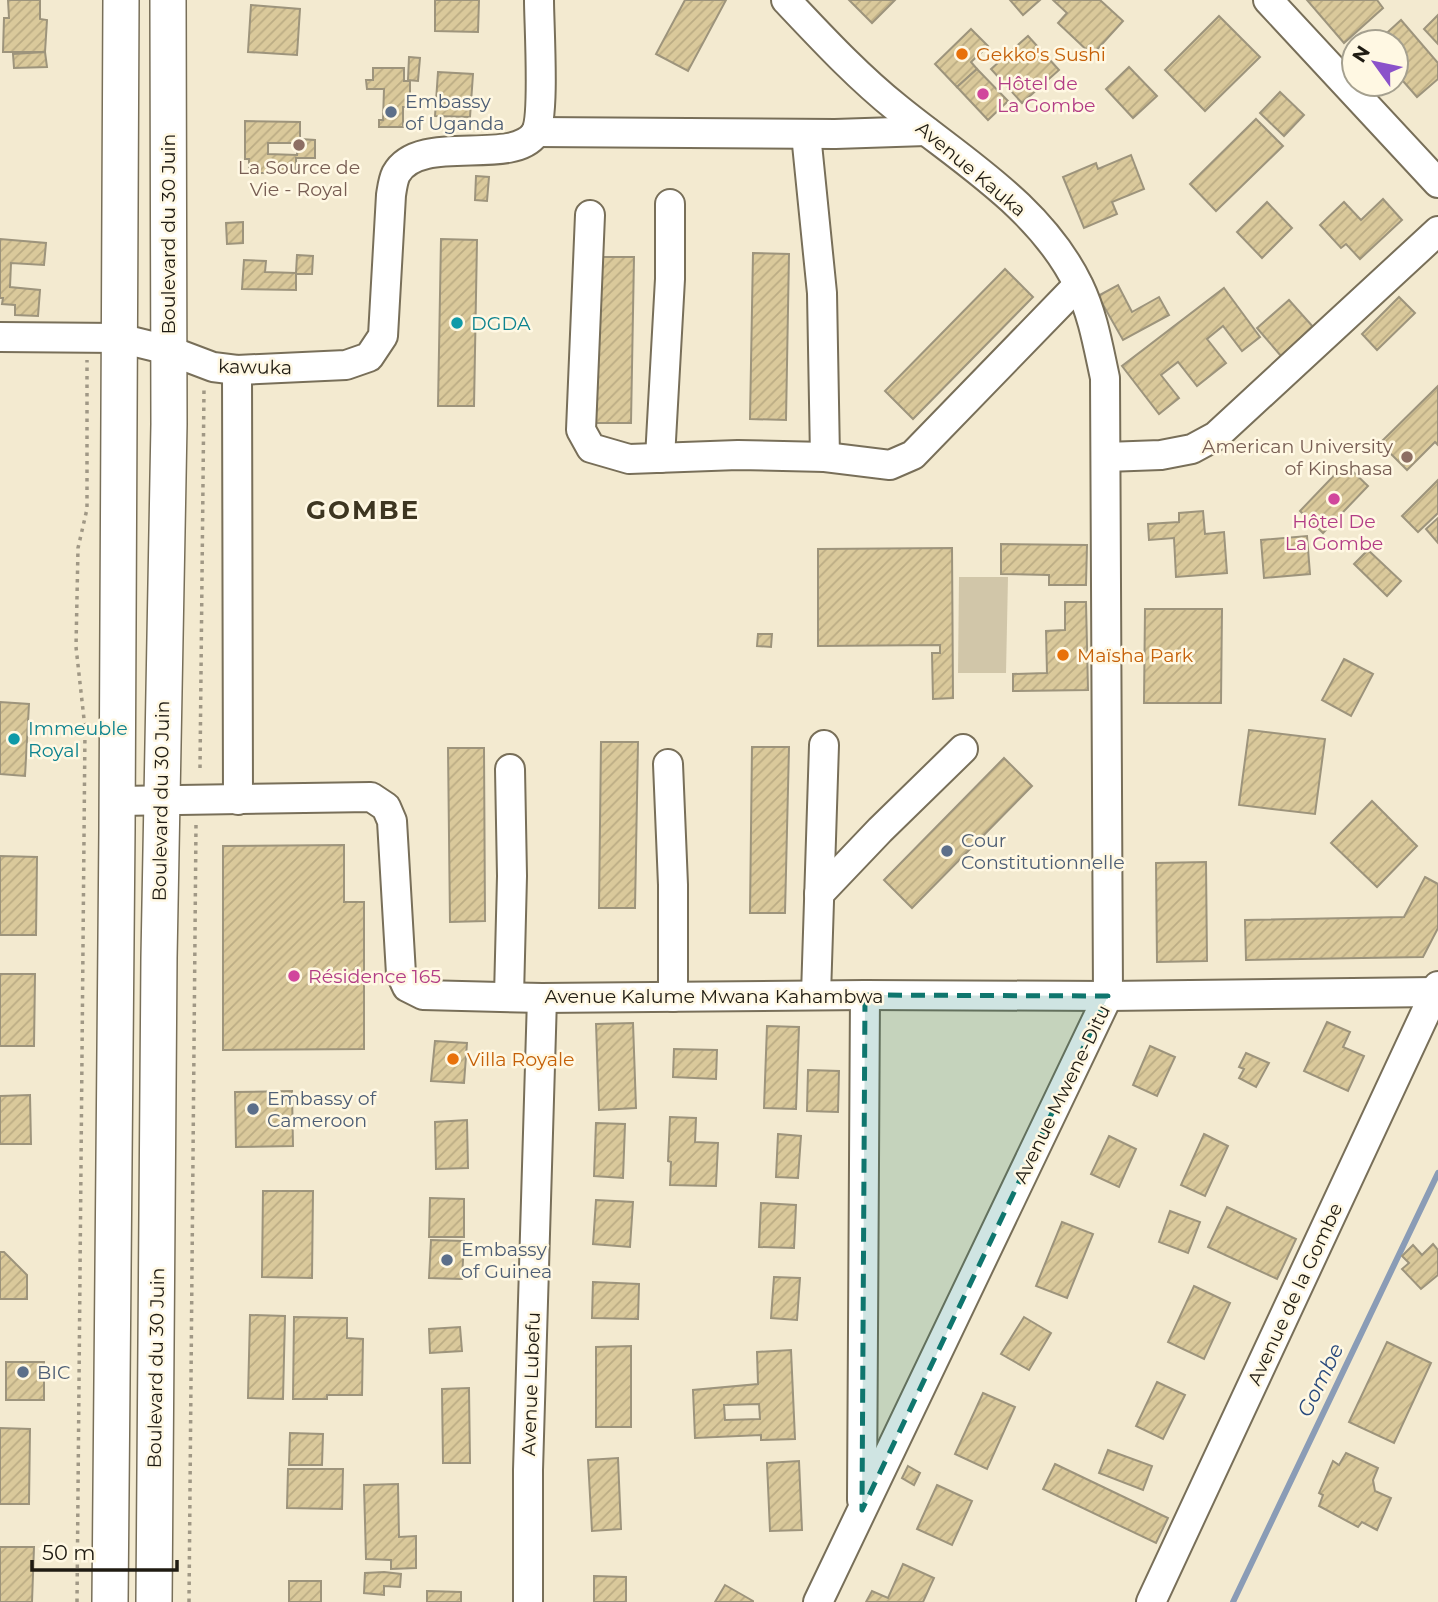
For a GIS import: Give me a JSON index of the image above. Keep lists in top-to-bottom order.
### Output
{
  "streets": {
    "main road": ["Boulevard du 30 Juin"],
    "street": [
      "Avenue Kauka",
      "kawuka",
      "Avenue Kalume Mwana Kahambwa",
      "Avenue Mwene-Ditu",
      "Avenue de la Gombe",
      "Avenue Lubefu"
    ]
  },
  "crossings": [
    ["Avenue Kauka", "Avenue Mwene-Ditu"],
    ["Boulevard du 30 Juin", "kawuka"],
    ["Boulevard du 30 Juin", "Avenue Kalume Mwana Kahambwa"],
    ["Avenue Kalume Mwana Kahambwa", "Avenue Mwene-Ditu"],
    ["Avenue Kalume Mwana Kahambwa", "Avenue de la Gombe"],
    ["Avenue Kalume Mwana Kahambwa", "Avenue Lubefu"]
  ],
  "districts": ["GOMBE"],
  "water": ["Gombe"],
  "places": [
    "Gekko's Sushi",
    "Hôtel de La Gombe",
    "Embassy of Uganda",
    "La Source de Vie - Royal",
    "DGDA",
    "American University of Kinshasa",
    "Hôtel De La Gombe",
    "Maïsha Park",
    "Immeuble Royal",
    "Cour Constitutionnelle",
    "Résidence 165",
    "Villa Royale",
    "Embassy of Cameroon",
    "Embassy of Guinea",
    "BIC"
  ],
  "scale_bar": "50 m",
  "north": "top left"
}
